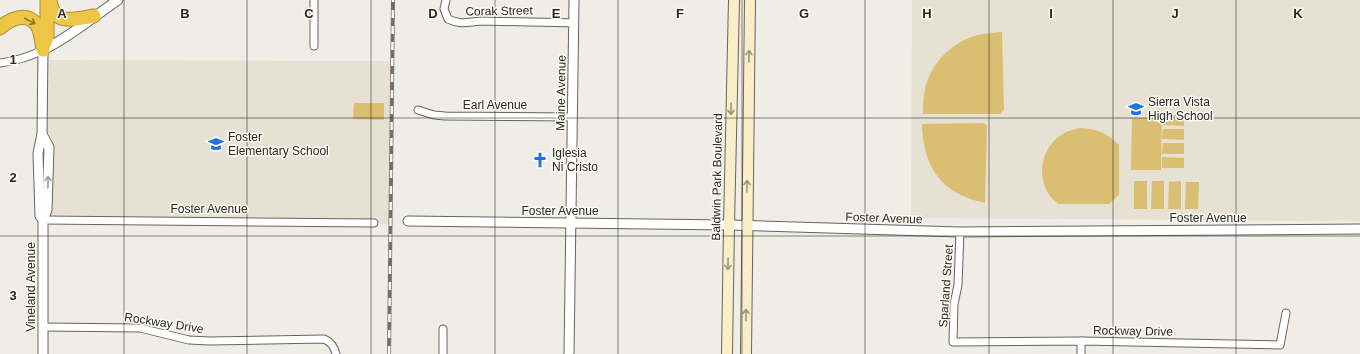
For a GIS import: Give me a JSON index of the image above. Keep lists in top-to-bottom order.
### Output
{
  "streets": {
    "main road": ["Baldwin Park Boulevard"],
    "street": [
      "Corak Street",
      "Maine Avenue",
      "Earl Avenue",
      "Foster Avenue",
      "Sparland Street",
      "Vineland Avenue",
      "Rockway Drive"
    ]
  },
  "crossings": [
    ["Corak Street", "Maine Avenue"],
    ["Maine Avenue", "Earl Avenue"],
    ["Maine Avenue", "Foster Avenue"],
    ["Baldwin Park Boulevard", "Foster Avenue"],
    ["Foster Avenue", "Sparland Street"],
    ["Foster Avenue", "Vineland Avenue"],
    ["Sparland Street", "Rockway Drive"],
    ["Vineland Avenue", "Rockway Drive"]
  ],
  "places": {
    "school or university": ["Sierra Vista High School", "Foster Elementary School"],
    "church": ["Iglesia Ni Cristo"]
  },
  "grid": {
    "columns": [
      "A",
      "B",
      "C",
      "D",
      "E",
      "F",
      "G",
      "H",
      "I",
      "J",
      "K"
    ],
    "rows": ["1", "2", "3"]
  }
}
